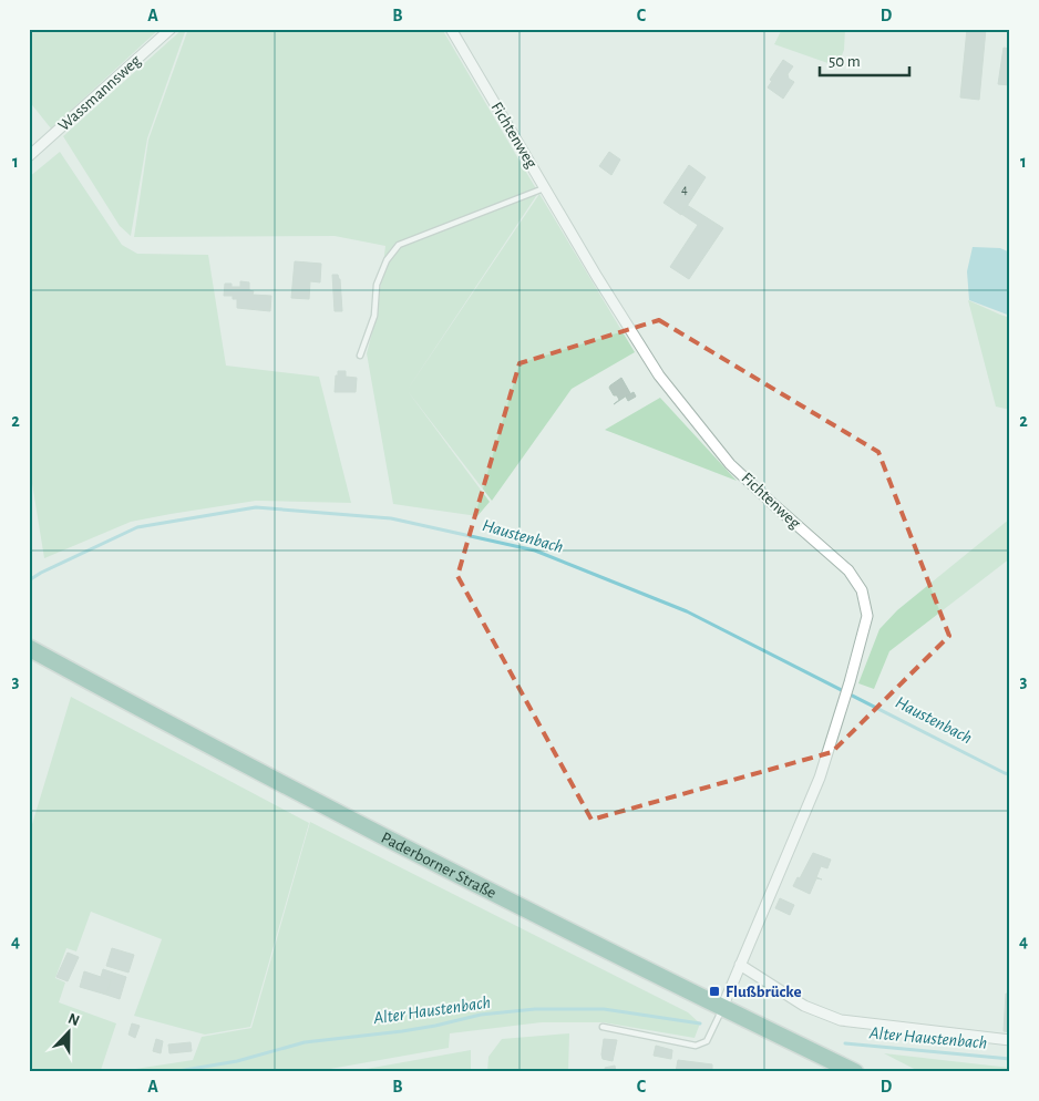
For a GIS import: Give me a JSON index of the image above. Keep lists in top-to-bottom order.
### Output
{
  "streets": {
    "main road": ["Paderborner Straße"],
    "street": ["Wassmannsweg", "Fichtenweg"]
  },
  "crossings": [
    ["Fichtenweg", "Paderborner Straße"]
  ],
  "water": ["Haustenbach", "Alter Haustenbach"],
  "places": {
    "transit": ["Flußbrücke"]
  },
  "house_numbers": ["4"],
  "scale_bar": "50 m",
  "north": "top",
  "grid": {
    "columns": [
      "A",
      "B",
      "C",
      "D"
    ],
    "rows": [
      "1",
      "2",
      "3",
      "4"
    ]
  }
}
